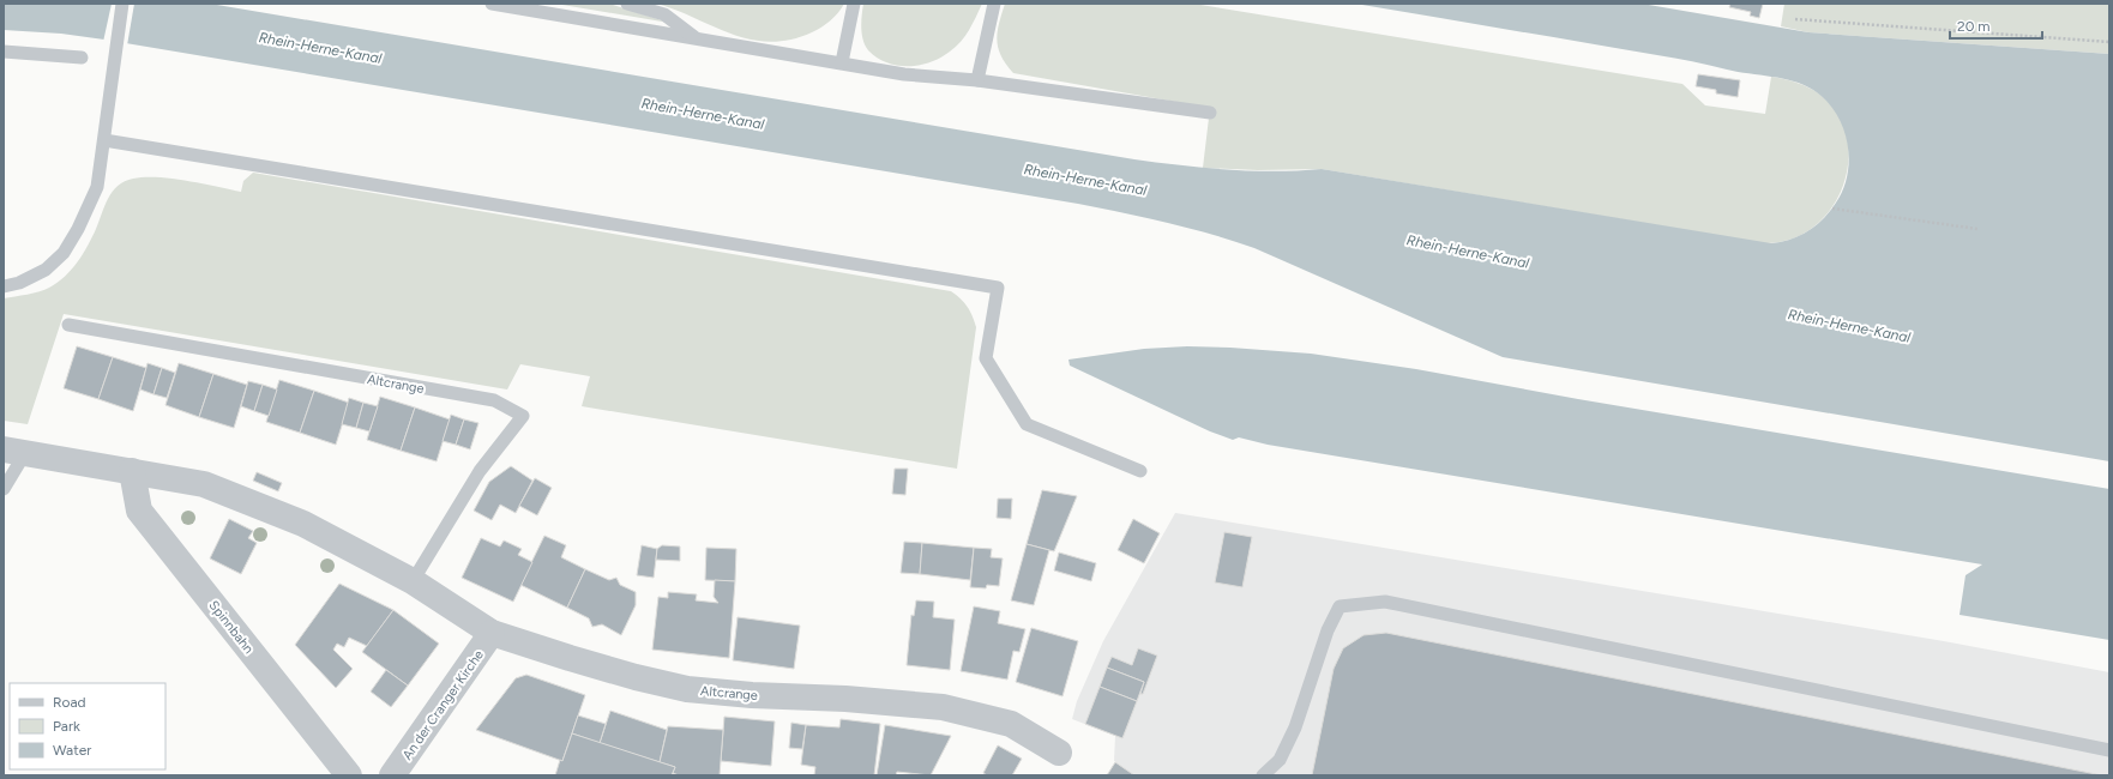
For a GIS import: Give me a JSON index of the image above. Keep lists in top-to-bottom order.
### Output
{
  "streets": {
    "street": ["Altcrange", "Spinnbahn", "An der Cranger Kirche"]
  },
  "crossings": [
    ["Altcrange", "Spinnbahn"],
    ["Altcrange", "An der Cranger Kirche"]
  ],
  "water": ["Rhein-Herne-Kanal"],
  "legend": ["Road", "Park", "Water"],
  "scale_bar": "20 m"
}
